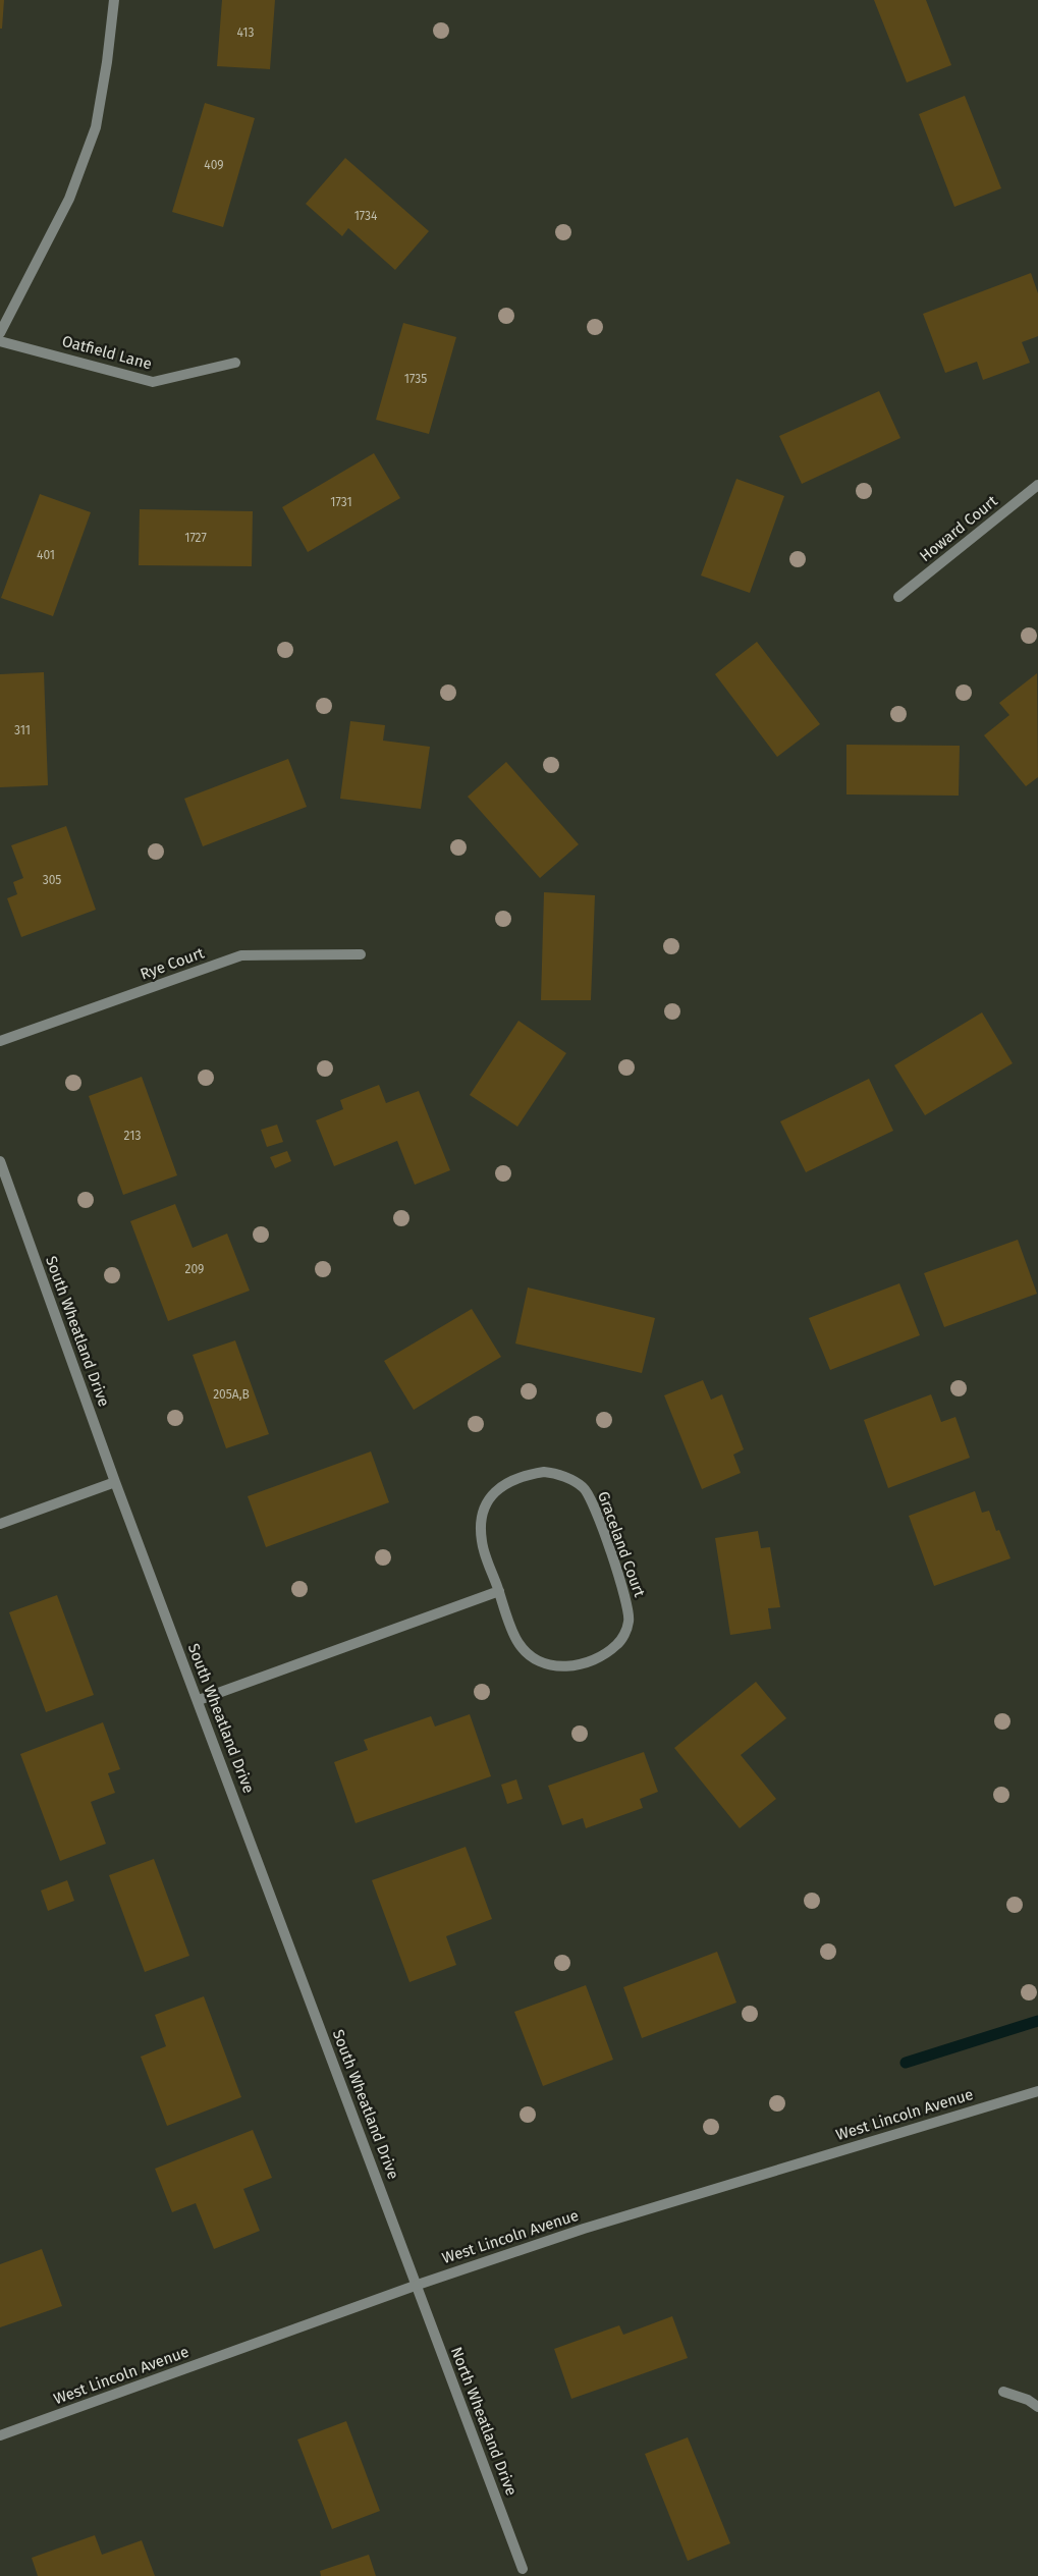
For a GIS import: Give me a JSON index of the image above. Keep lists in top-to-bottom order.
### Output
{
  "streets": {
    "street": [
      "Oatfield Lane",
      "Howard Court",
      "Rye Court",
      "South Wheatland Drive",
      "Graceland Court",
      "West Lincoln Avenue",
      "North Wheatland Drive"
    ]
  },
  "crossings": [
    ["South Wheatland Drive", "West Lincoln Avenue"],
    ["South Wheatland Drive", "North Wheatland Drive"],
    ["West Lincoln Avenue", "North Wheatland Drive"]
  ],
  "house_numbers": [
    "413",
    "409",
    "1734",
    "1735",
    "1731",
    "1727",
    "401",
    "311",
    "305",
    "213",
    "209",
    "205A,B"
  ]
}
